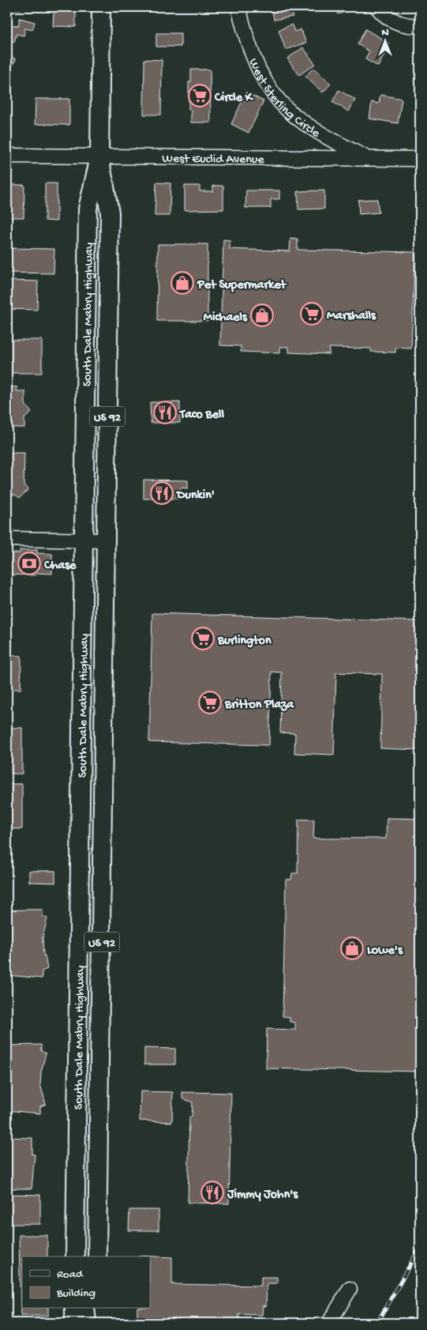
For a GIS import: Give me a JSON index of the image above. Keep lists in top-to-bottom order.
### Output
{
  "streets": {
    "main road": ["South Dale Mabry Highway", "US 92"],
    "street": ["West Sterling Circle", "West Euclid Avenue"]
  },
  "crossings": [
    ["West Sterling Circle", "West Euclid Avenue"],
    ["West Euclid Avenue", "South Dale Mabry Highway"]
  ],
  "places": {
    "supermarket": [
      "Circle K",
      "Marshalls",
      "Burlington",
      "Britton Plaza"
    ],
    "shop": ["Pet Supermarket", "Michaels", "Lowe's"],
    "restaurant": ["Taco Bell", "Dunkin'", "Jimmy John's"],
    "bank": ["Chase"]
  },
  "legend": ["Road", "Building"],
  "north": "top"
}
